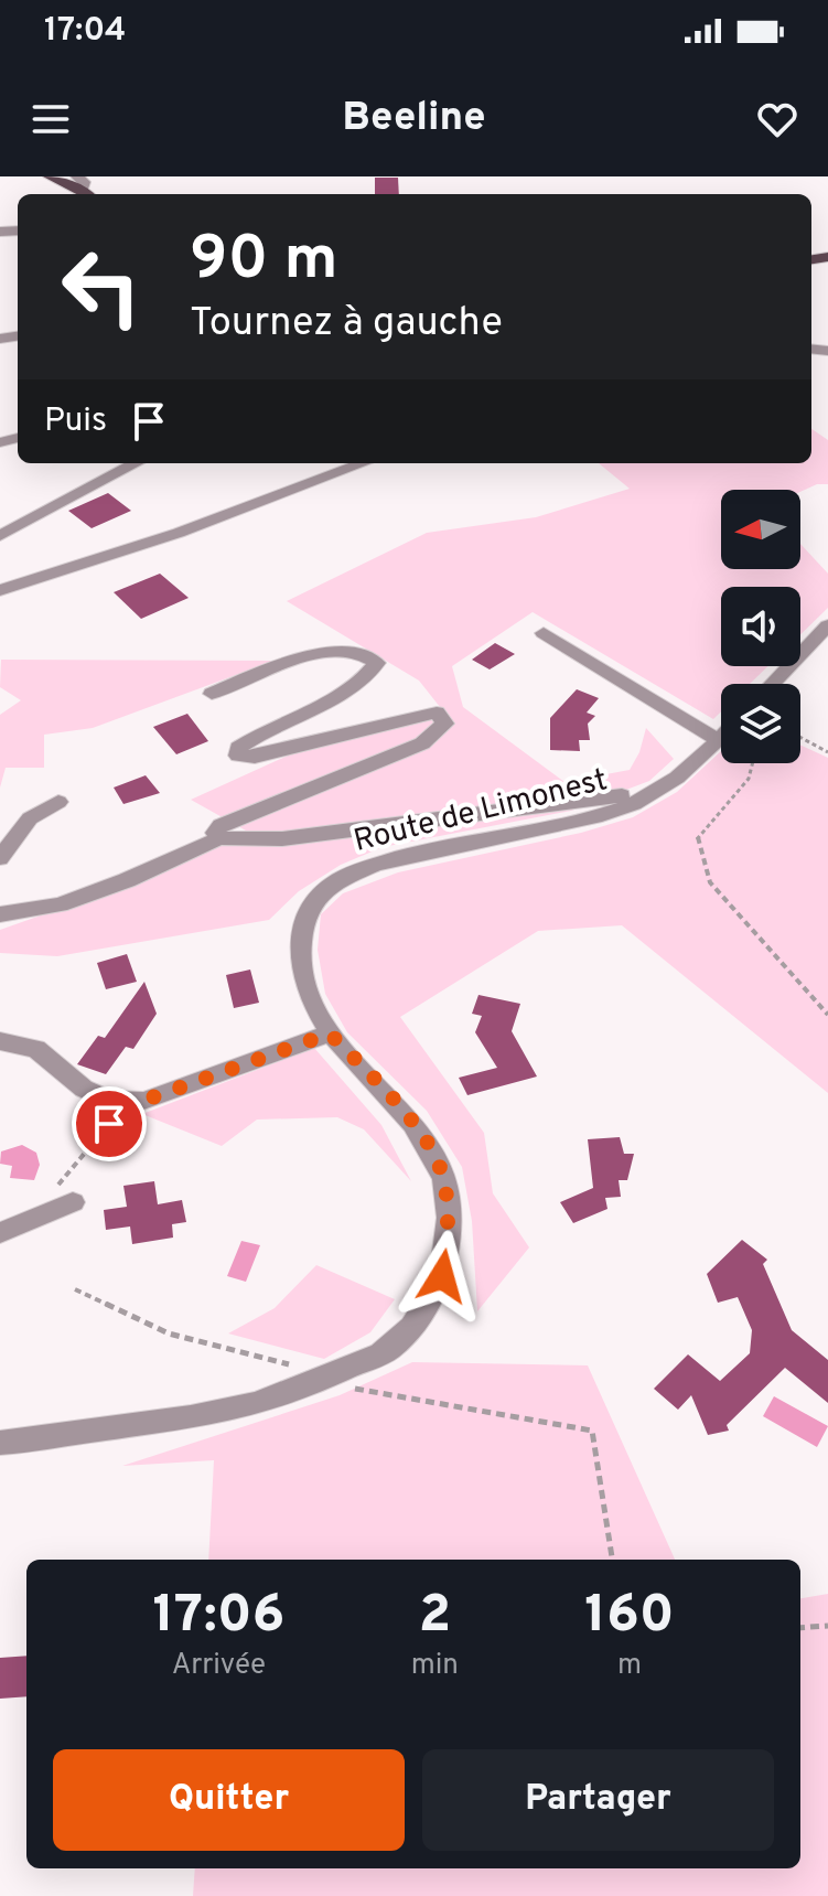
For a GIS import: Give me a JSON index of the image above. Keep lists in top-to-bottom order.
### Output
{
  "streets": {
    "street": ["Route de Limonest"]
  },
  "north": "left",
  "page": {
    "status": "17:04",
    "header": "Beeline",
    "turn": ["90 m", "Tournez à gauche"],
    "then": "Puis",
    "eta": [
      "17:06",
      "Arrivée",
      "2",
      "min",
      "160",
      "m"
    ],
    "buttons": ["Quitter", "Partager"]
  }
}
